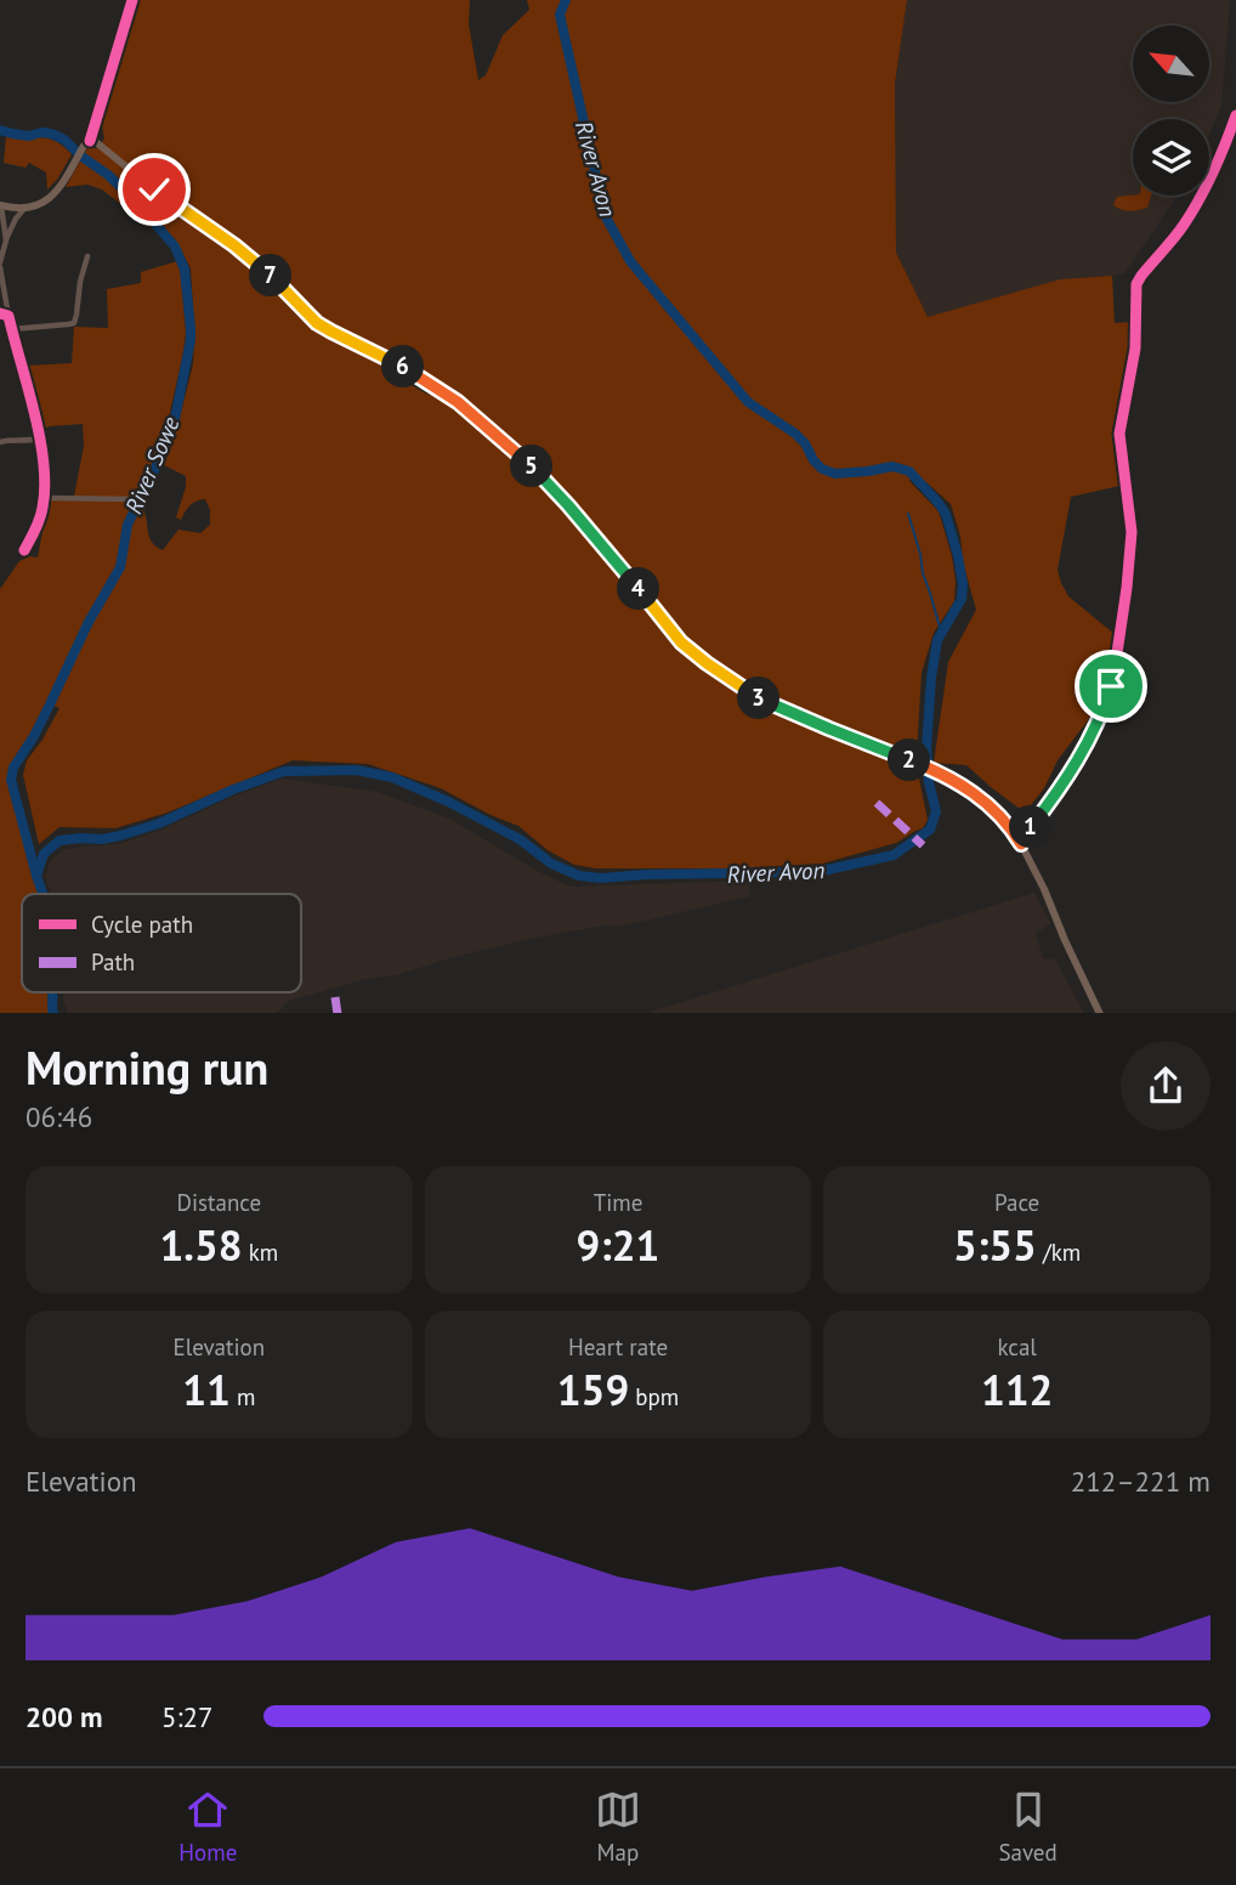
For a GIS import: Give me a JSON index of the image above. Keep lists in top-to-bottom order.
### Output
{
  "water": ["River Avon", "River Sowe"],
  "legend": ["Cycle path", "Path"],
  "north": "top left",
  "page": {
    "pins": [
      "7",
      "6",
      "5",
      "4",
      "3",
      "2",
      "1"
    ],
    "heading": ["Morning run", "06:46"],
    "stats": [
      ["Distance", "1.58 km"],
      ["Time", "9:21"],
      ["Pace", "5:55 /km"],
      ["Elevation", "11 m"],
      ["Heart rate", "159 bpm"],
      ["kcal", "112"]
    ],
    "chart": ["Elevation", "212–221 m"],
    "list": [
      {
        "name": "200 m",
        "note": "5:27"
      }
    ],
    "tabs": ["Home", "Map", "Saved"]
  }
}
